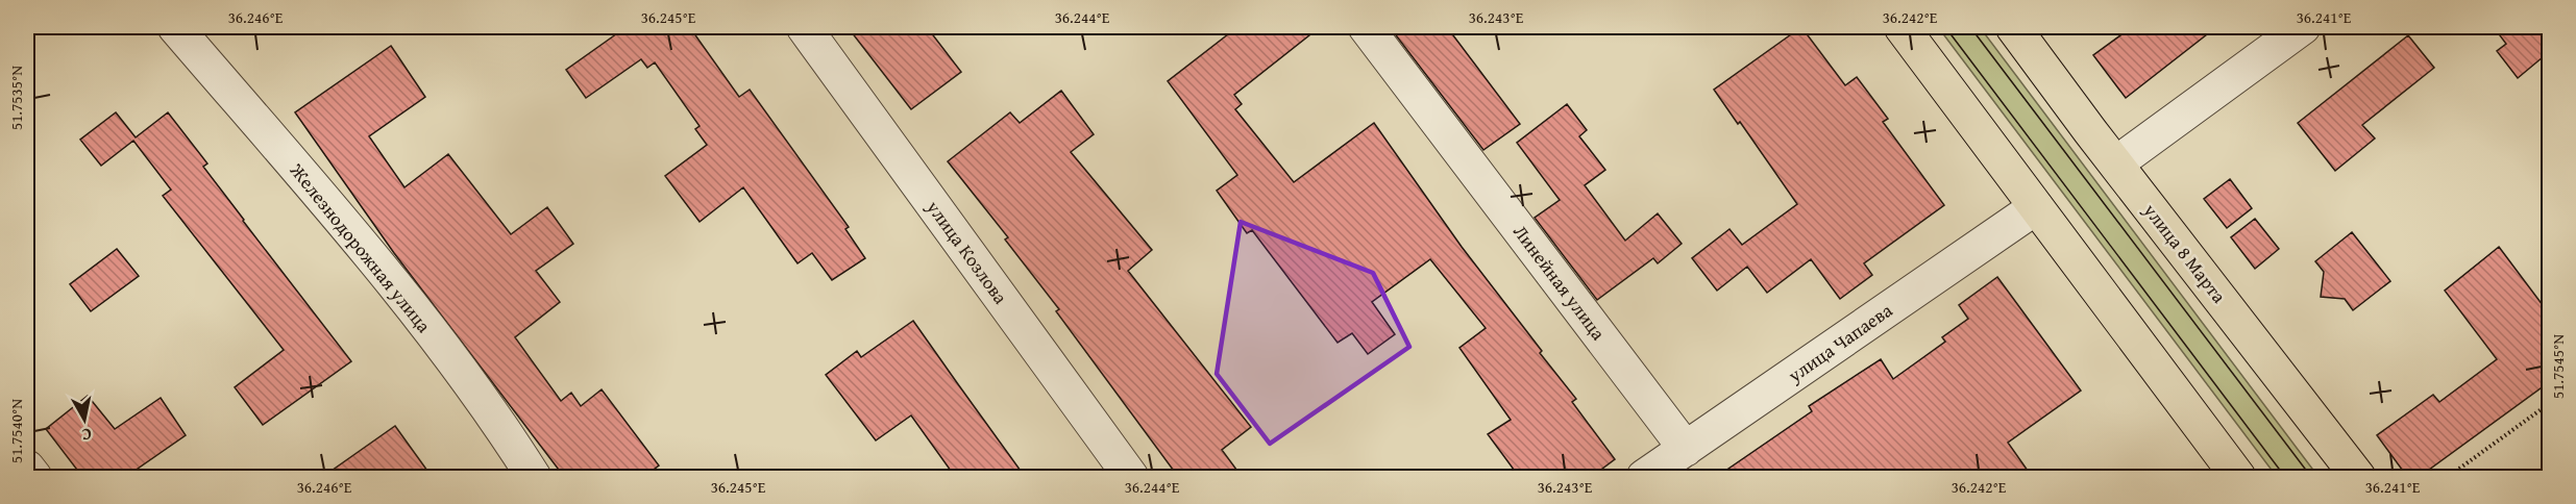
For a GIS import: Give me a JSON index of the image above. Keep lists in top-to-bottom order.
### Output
{
  "streets": {
    "main road": ["улица 8 Марта"],
    "street": [
      "Железнодорожная улица",
      "улица Козлова",
      "Линейная улица",
      "улица Чапаева"
    ]
  },
  "crossings": [
    ["Линейная улица", "улица Чапаева"]
  ],
  "north": "bottom",
  "coordinates": [
    "36.246°E",
    "36.245°E",
    "36.244°E",
    "36.243°E",
    "36.242°E",
    "36.241°E",
    "51.7535°N",
    "51.7545°N",
    "51.7540°N"
  ]
}
